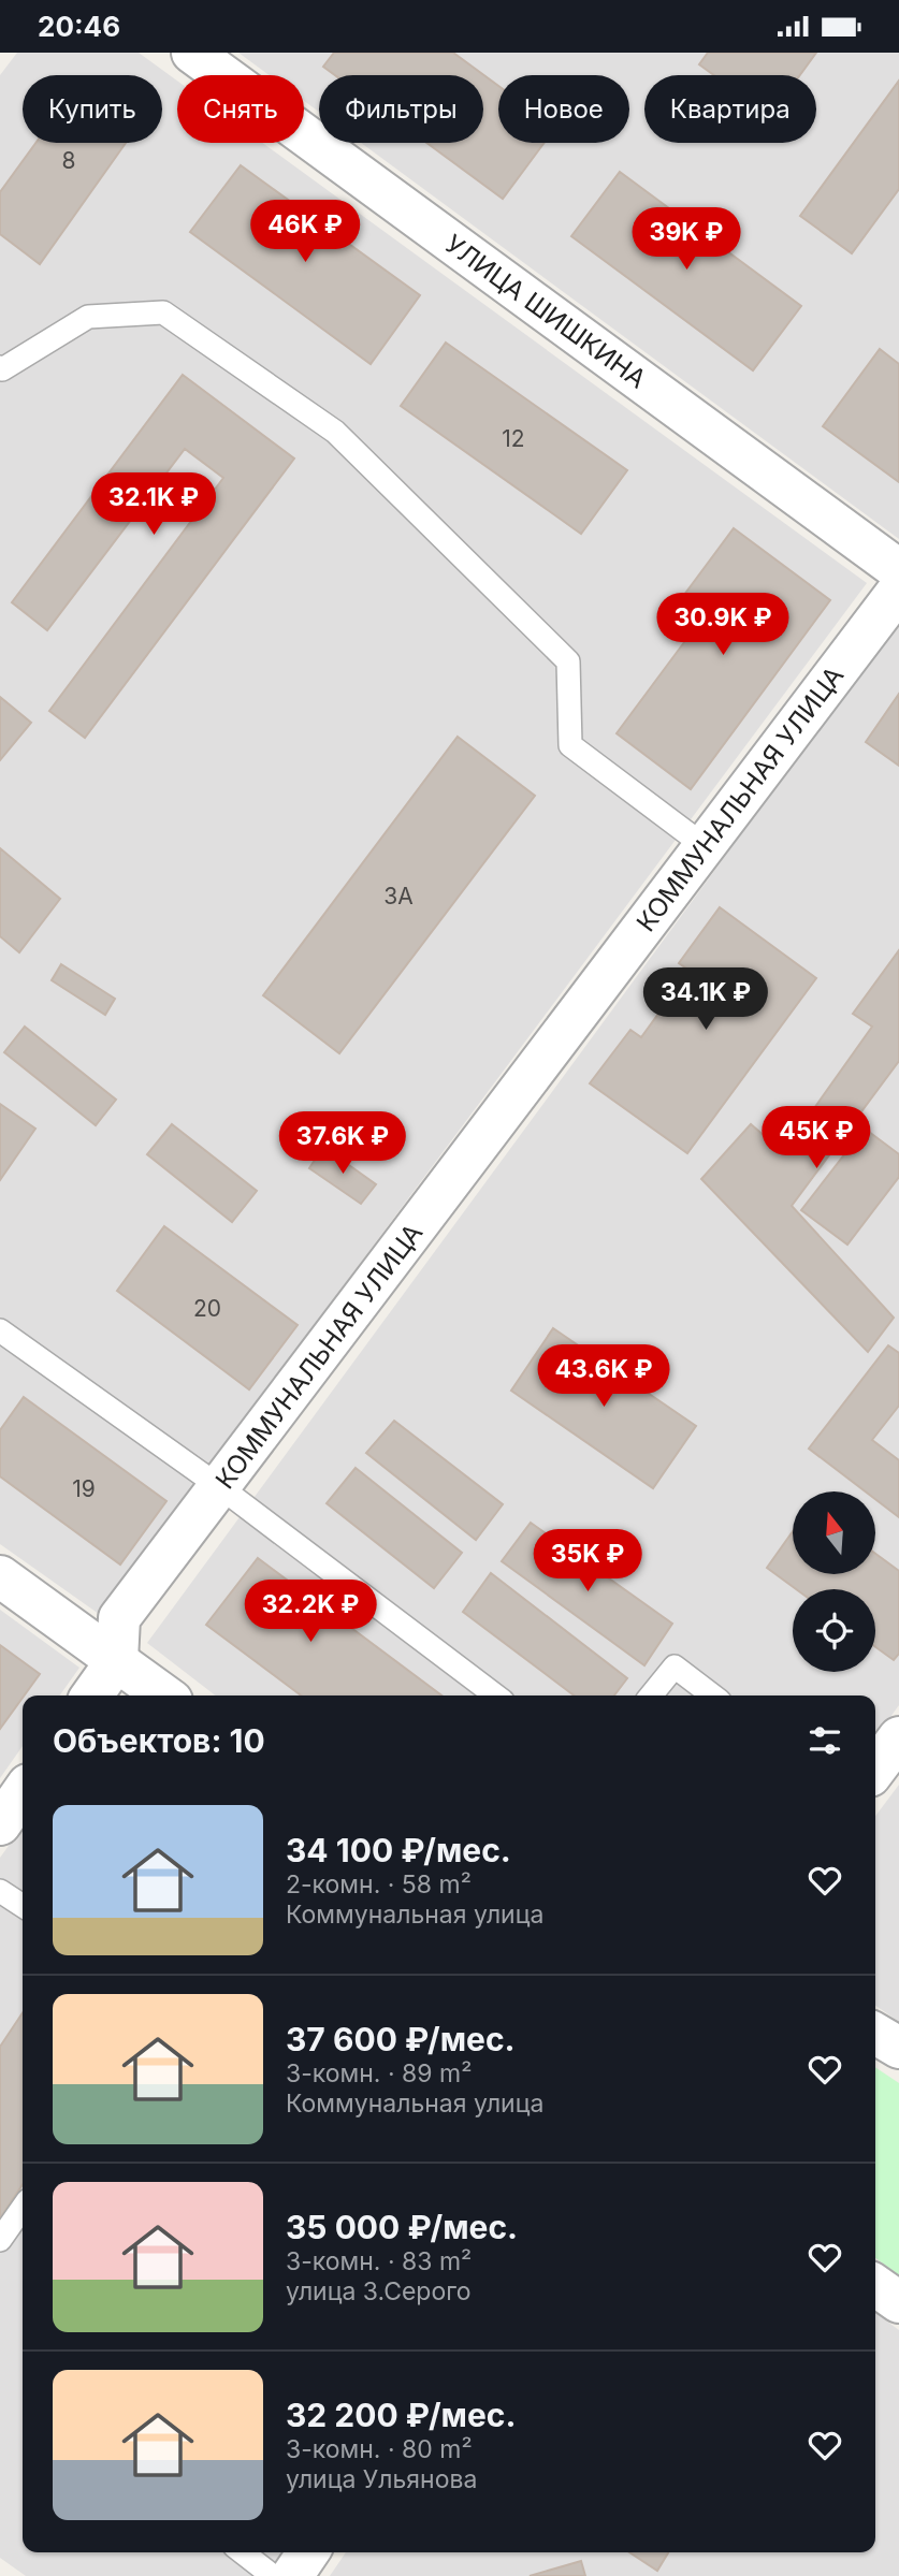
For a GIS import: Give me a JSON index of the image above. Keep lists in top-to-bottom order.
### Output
{
  "streets": {
    "street": ["УЛИЦА ШИШКИНА", "КОММУНАЛЬНАЯ УЛИЦА"]
  },
  "house_numbers": [
    "8",
    "12",
    "3А",
    "20",
    "19"
  ],
  "north": "top",
  "page": {
    "status": "20:46",
    "chip": [
      "Купить",
      "Снять",
      "Фильтры",
      "Новое",
      "Квартира"
    ],
    "price": [
      "46K ₽",
      "39K ₽",
      "32.1K ₽",
      "30.9K ₽",
      "34.1K ₽",
      "45K ₽",
      "37.6K ₽",
      "43.6K ₽",
      "35K ₽",
      "32.2K ₽"
    ],
    "heading": "Объектов: 10",
    "list": [
      {
        "name": "34 100 ₽/мес.",
        "note": "2-комн. · 58 m² · Коммунальная улица"
      },
      {
        "name": "37 600 ₽/мес.",
        "note": "3-комн. · 89 m² · Коммунальная улица"
      },
      {
        "name": "35 000 ₽/мес.",
        "note": "3-комн. · 83 m² · улица З.Серого"
      },
      {
        "name": "32 200 ₽/мес.",
        "note": "3-комн. · 80 m² · улица Ульянова"
      }
    ]
  }
}
